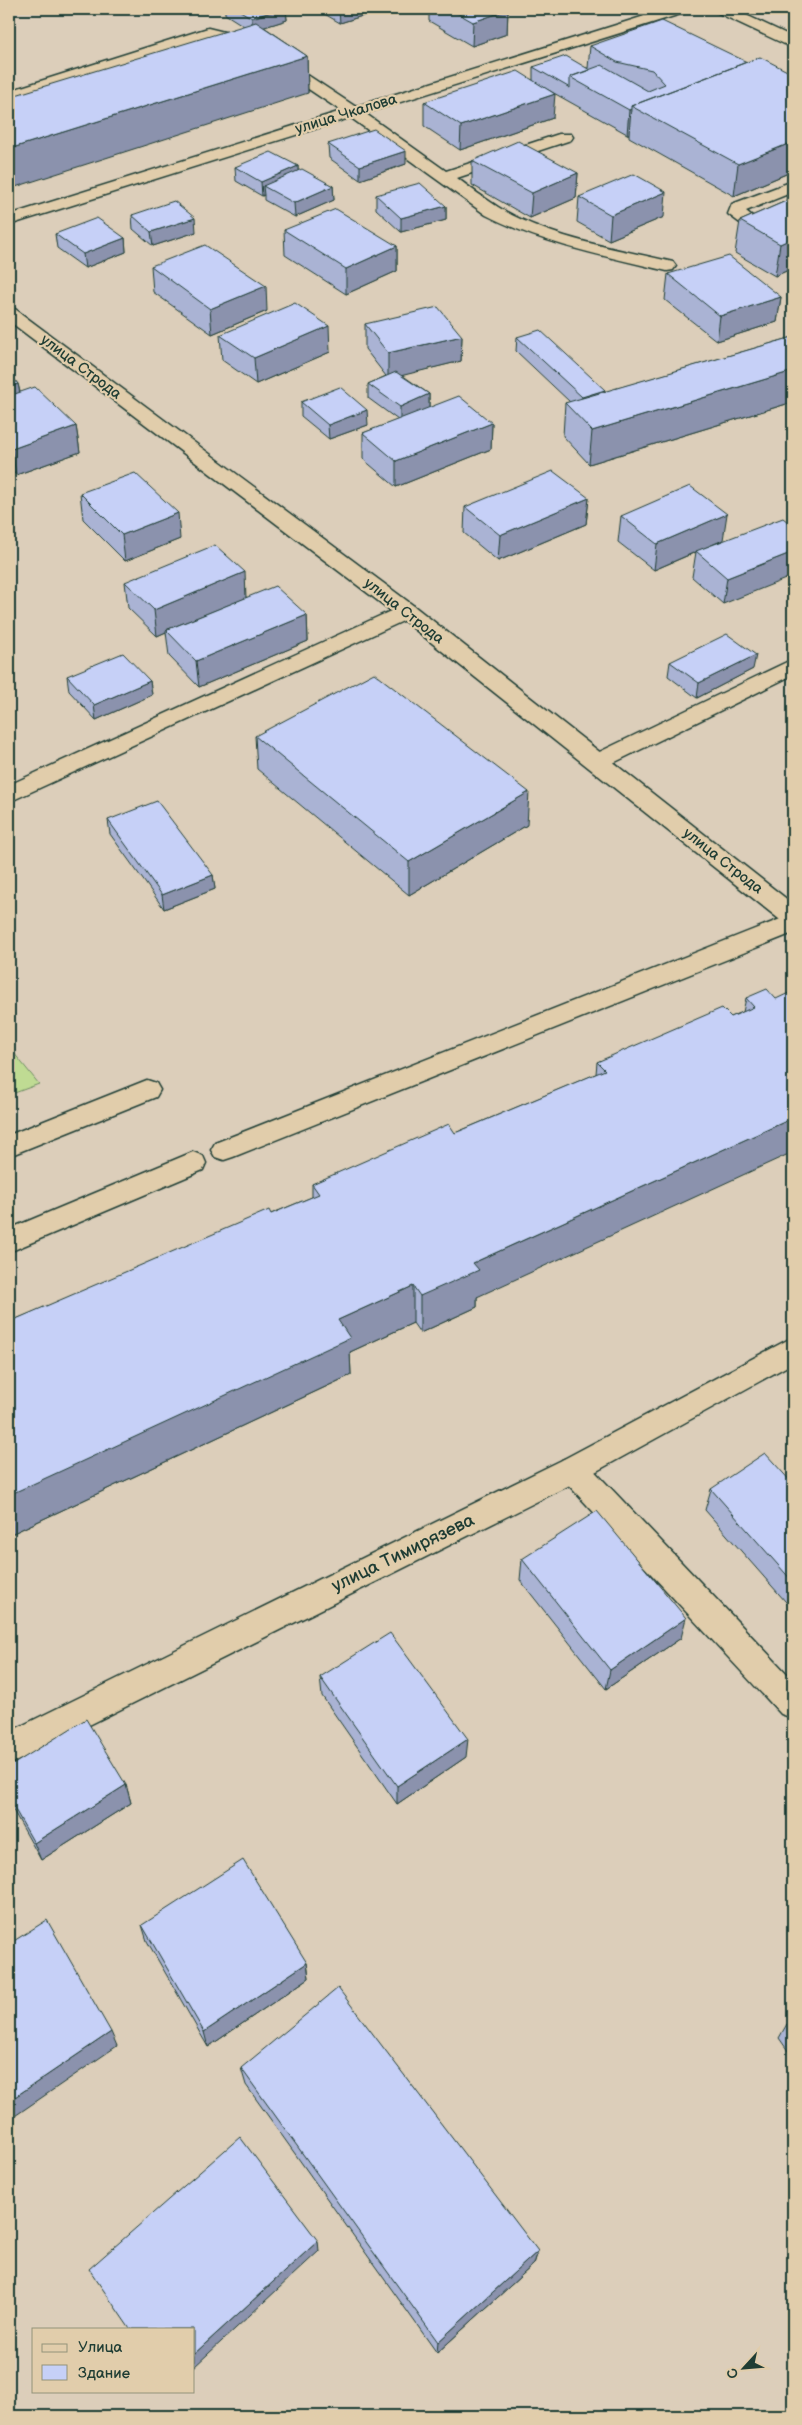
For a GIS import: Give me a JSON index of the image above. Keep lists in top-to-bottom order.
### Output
{
  "streets": {
    "street": ["улица Чкалова", "улица Строда", "улица Тимирязева"]
  },
  "legend": ["Улица", "Здание"],
  "north": "bottom left"
}
